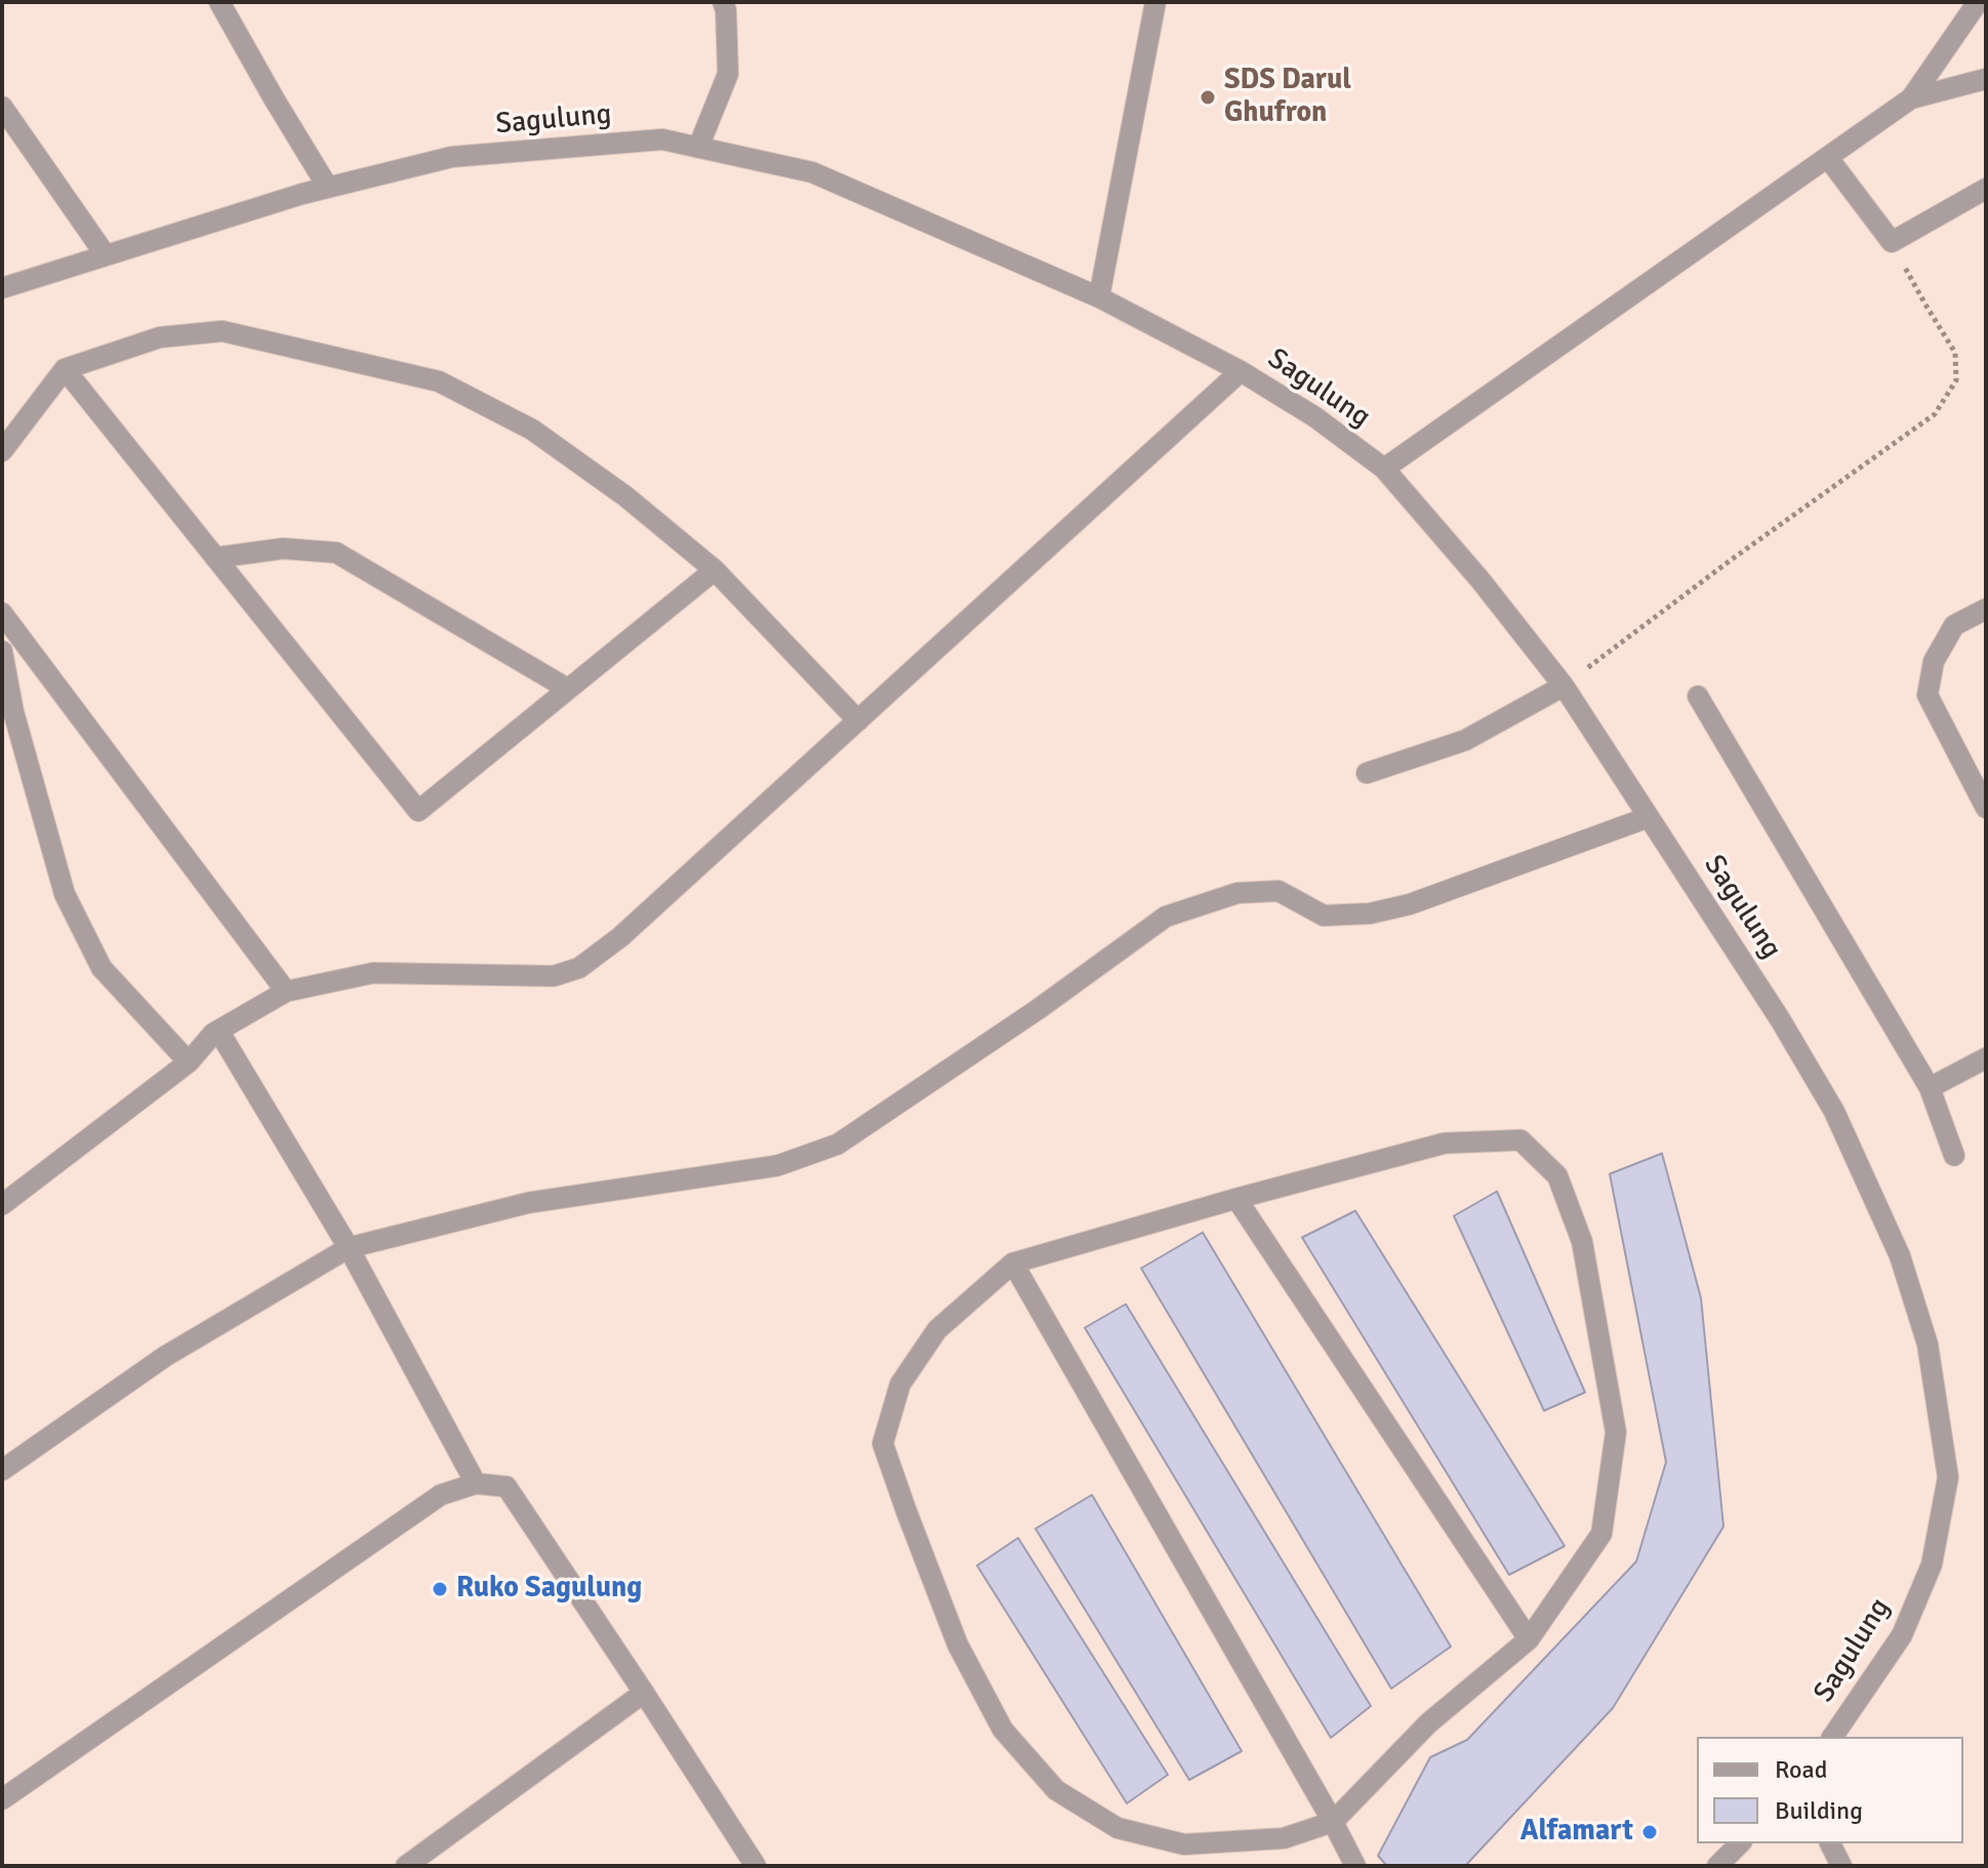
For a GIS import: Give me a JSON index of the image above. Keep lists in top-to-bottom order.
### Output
{
  "streets": {
    "street": ["Sagulung"]
  },
  "places": ["SDS Darul Ghufron", "Ruko Sagulung", "Alfamart"],
  "legend": ["Road", "Building"]
}
